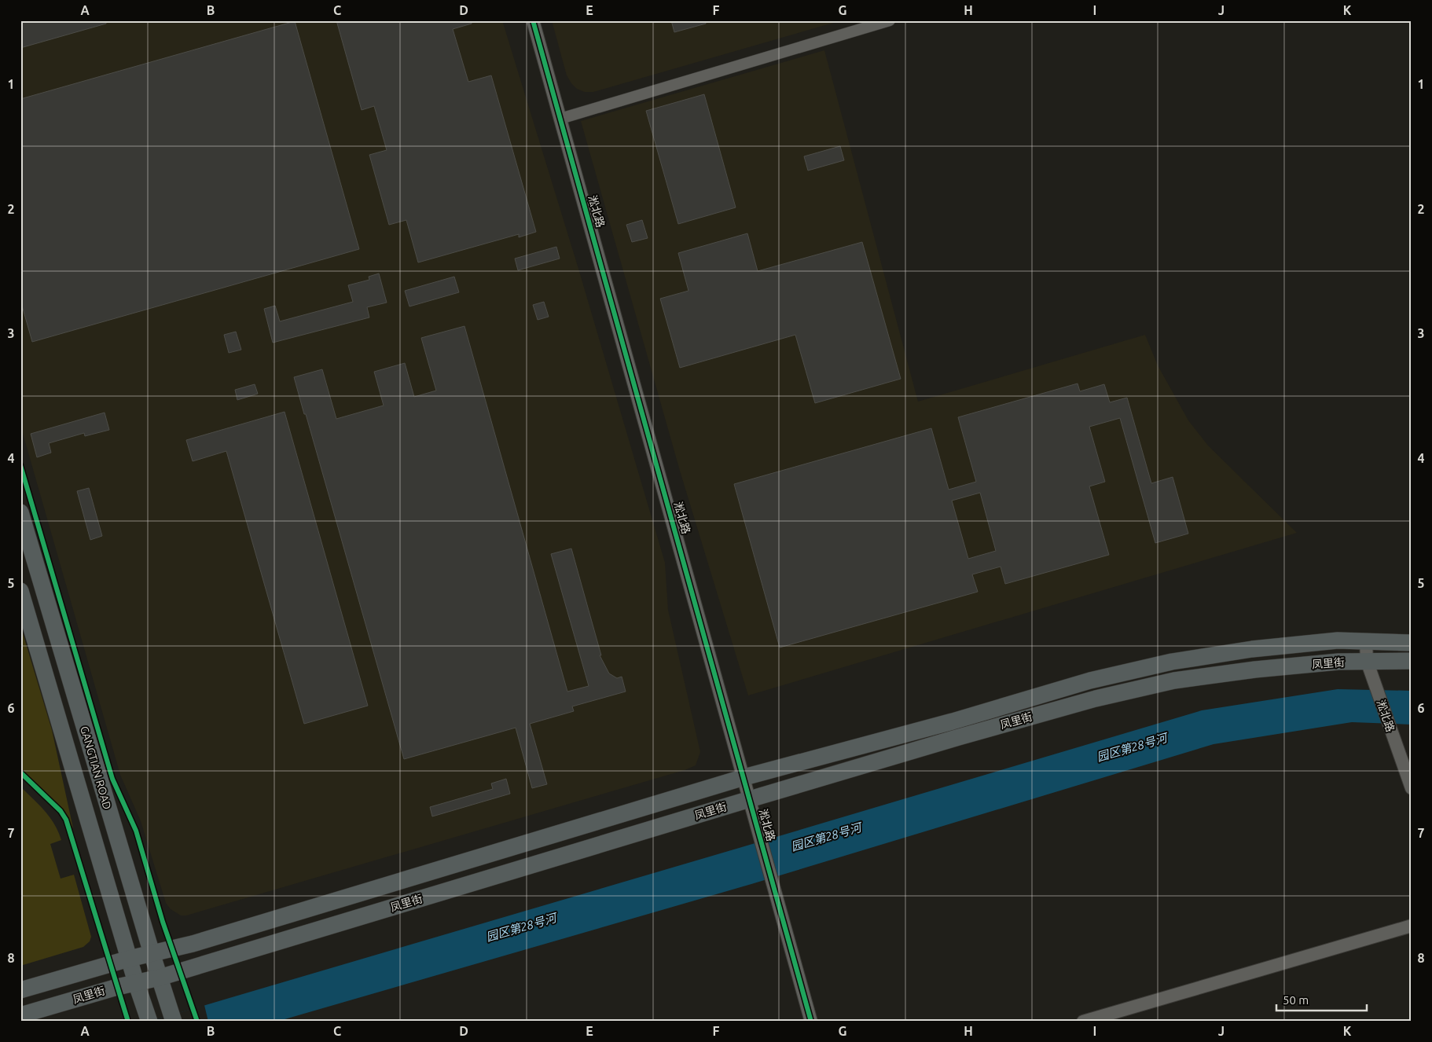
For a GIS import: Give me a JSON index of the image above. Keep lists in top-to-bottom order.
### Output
{
  "streets": {
    "main road": ["凤里街", "GANGTIAN ROAD"],
    "street": ["淞北路"]
  },
  "crossings": [
    ["淞北路", "凤里街"],
    ["凤里街", "GANGTIAN ROAD"]
  ],
  "water": ["园区第28号河"],
  "scale_bar": "50 m",
  "grid": {
    "columns": [
      "A",
      "B",
      "C",
      "D",
      "E",
      "F",
      "G",
      "H",
      "I",
      "J",
      "K"
    ],
    "rows": [
      "1",
      "2",
      "3",
      "4",
      "5",
      "6",
      "7",
      "8"
    ]
  }
}
